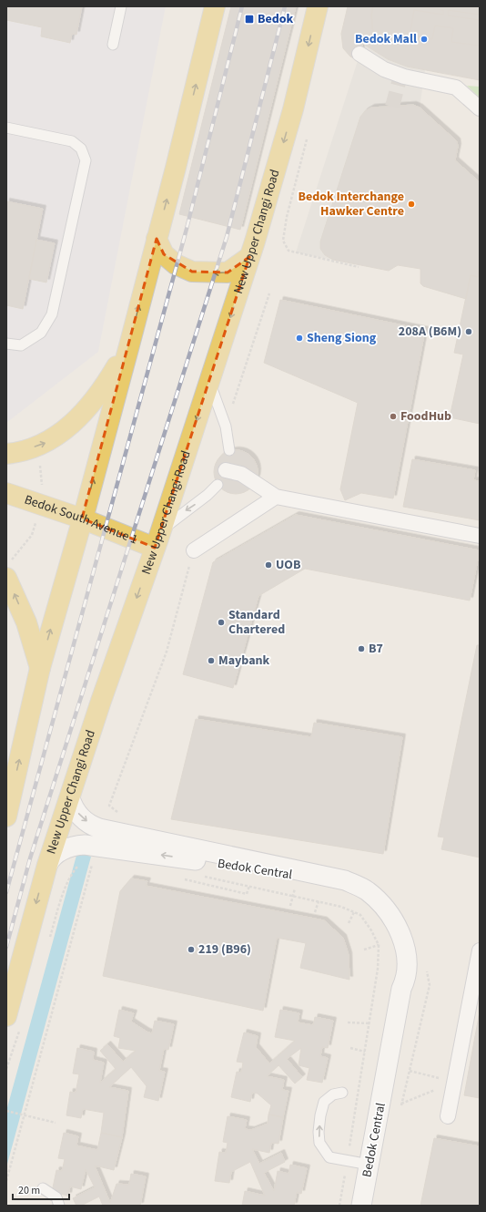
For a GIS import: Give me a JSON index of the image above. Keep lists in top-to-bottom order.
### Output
{
  "streets": {
    "main road": ["New Upper Changi Road", "Bedok South Avenue 1"],
    "street": ["Bedok Central"]
  },
  "crossings": [
    ["New Upper Changi Road", "Bedok South Avenue 1"],
    ["New Upper Changi Road", "Bedok Central"]
  ],
  "places": {
    "transit": ["Bedok"],
    "other": [
      "Bedok Mall",
      "Bedok Interchange Hawker Centre",
      "208A (B6M)",
      "Sheng Siong",
      "FoodHub",
      "UOB",
      "Standard Chartered",
      "B7",
      "Maybank",
      "219 (B96)"
    ]
  },
  "scale_bar": "20 m"
}
